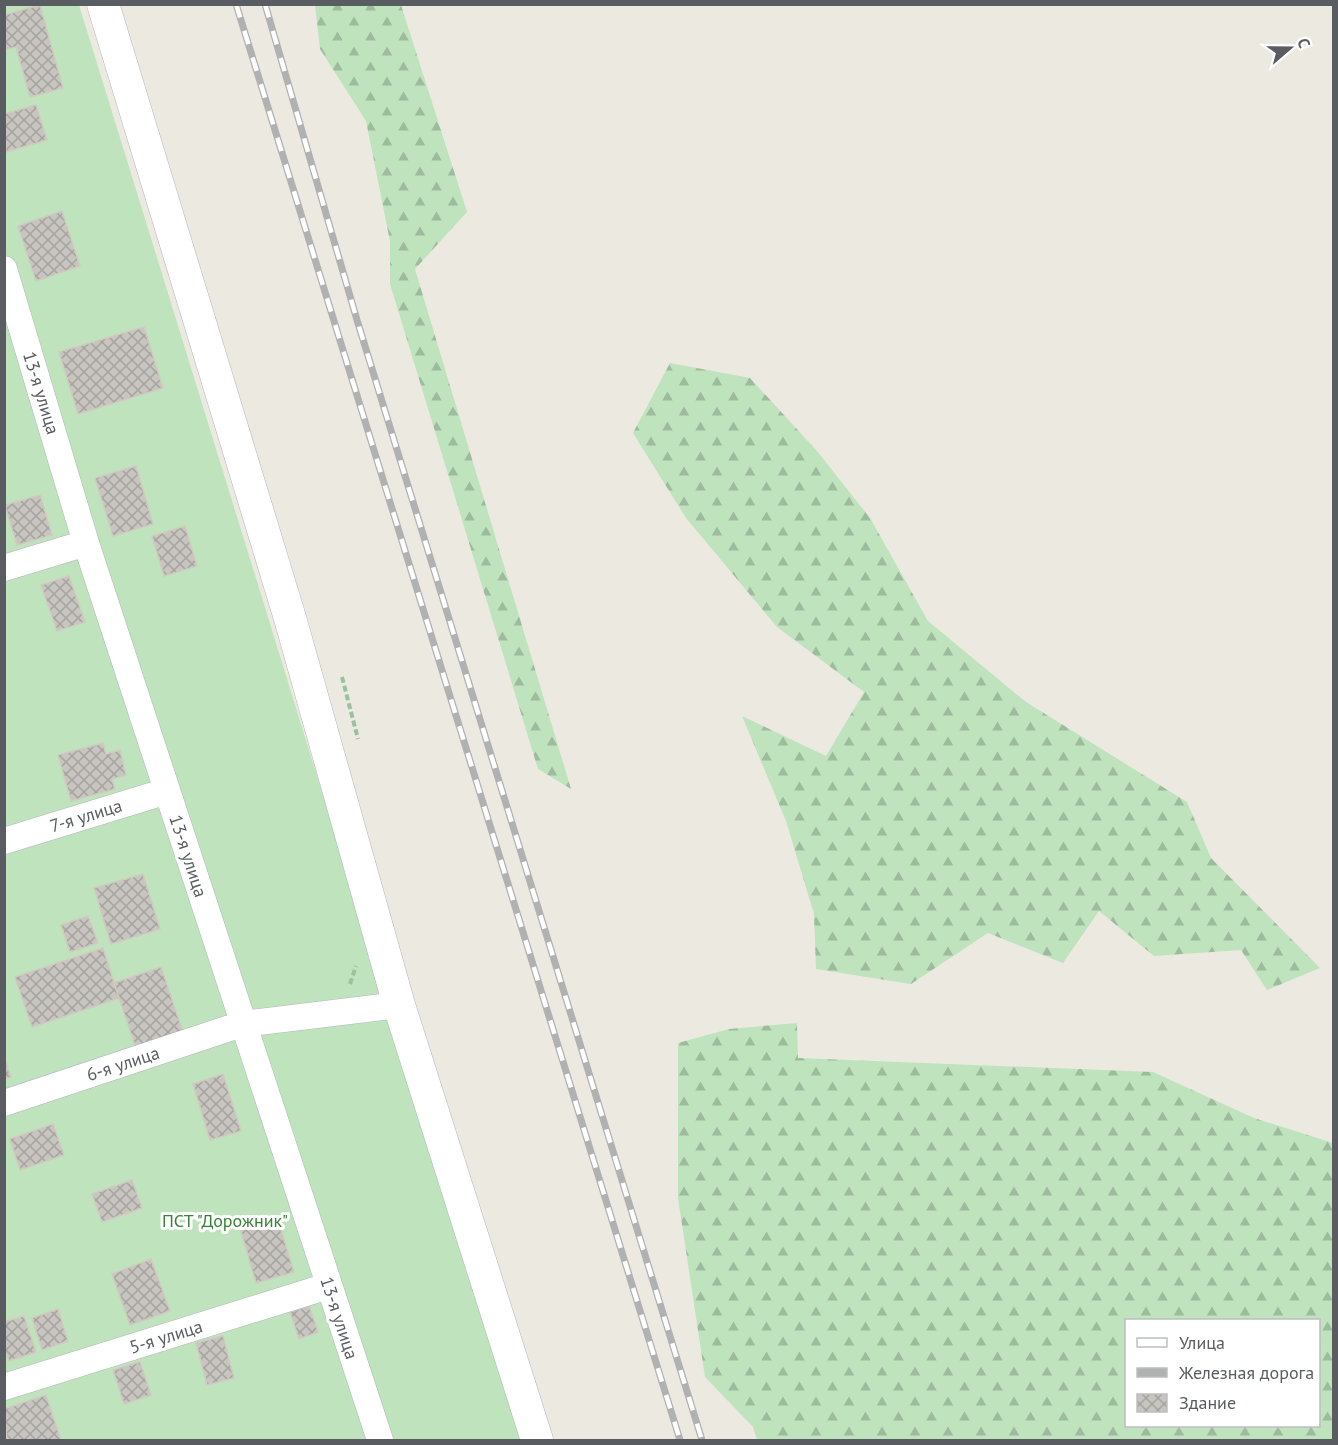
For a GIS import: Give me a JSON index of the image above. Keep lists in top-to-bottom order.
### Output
{
  "streets": {
    "street": [
      "13-я улица",
      "7-я улица",
      "6-я улица",
      "5-я улица"
    ]
  },
  "crossings": [
    ["13-я улица", "7-я улица"],
    ["13-я улица", "6-я улица"],
    ["13-я улица", "5-я улица"]
  ],
  "parks": ["ПСТ \"Дорожник\""],
  "legend": ["Улица", "Железная дорога", "Здание"],
  "north": "right"
}
